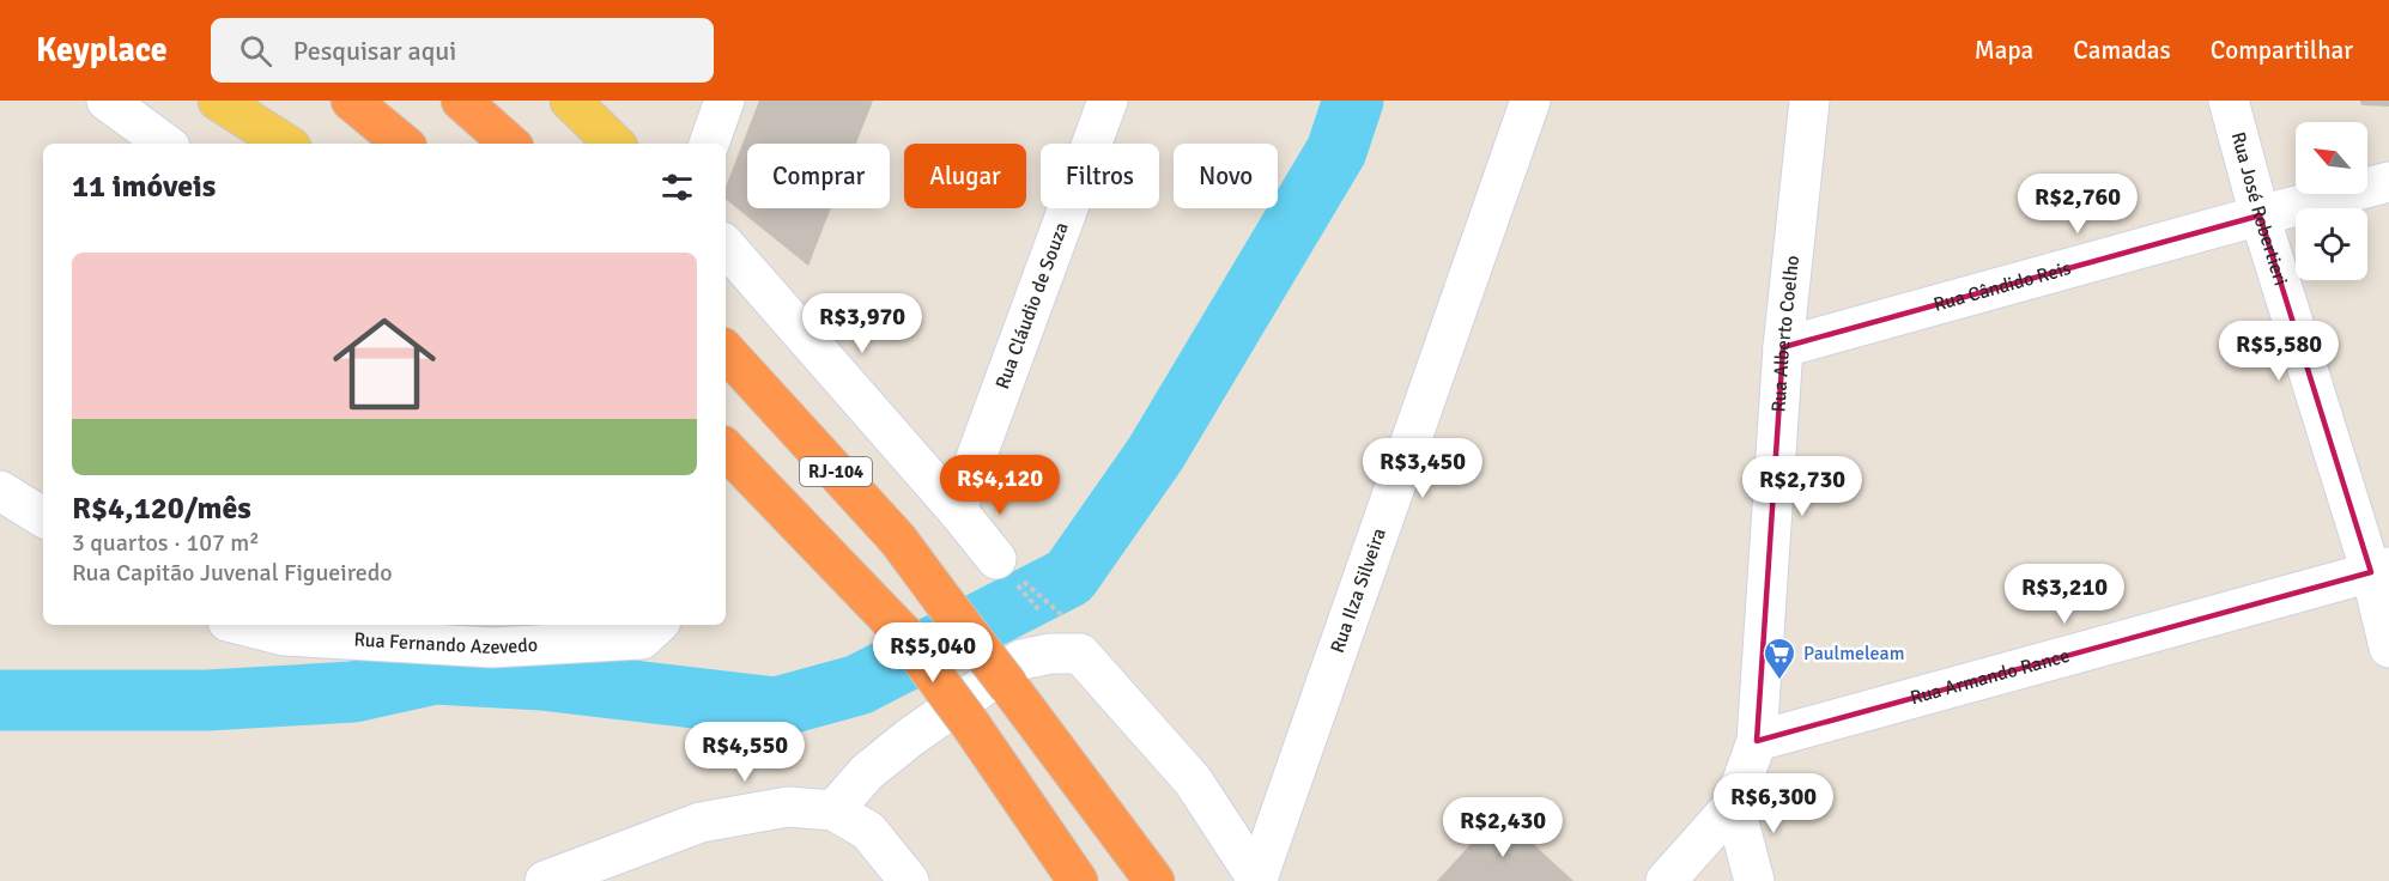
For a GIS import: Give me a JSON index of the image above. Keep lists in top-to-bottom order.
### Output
{
  "streets": {
    "highway": ["RJ-104"],
    "street": [
      "Rua José Robertieri",
      "Rua Cândido Reis",
      "Rua Cláudio de Souza",
      "Rua Alberto Coelho",
      "Rua Ilza Silveira",
      "Rua Fernando Azevedo",
      "Rua Armando Rance"
    ]
  },
  "crossings": [
    ["Rua José Robertieri", "Rua Cândido Reis"],
    ["Rua José Robertieri", "Rua Armando Rance"],
    ["Rua Cândido Reis", "Rua Alberto Coelho"],
    ["Rua Alberto Coelho", "Rua Armando Rance"]
  ],
  "places": {
    "supermarket": ["Paulmeleam"]
  },
  "north": "top left",
  "page": {
    "header": "Keyplace",
    "search": "Pesquisar aqui",
    "nav": ["Mapa", "Camadas", "Compartilhar"],
    "chip": [
      "Comprar",
      "Alugar",
      "Filtros",
      "Novo"
    ],
    "heading": "11 imóveis",
    "price": [
      "R$2,760",
      "R$3,970",
      "R$5,580",
      "R$3,450",
      "R$4,120",
      "R$2,730",
      "R$3,210",
      "R$5,040",
      "R$4,550",
      "R$6,300",
      "R$2,430"
    ],
    "list": [
      {
        "name": "R$4,120/mês",
        "note": "3 quartos · 107 m² · Rua Capitão Juvenal Figueiredo"
      }
    ]
  }
}
